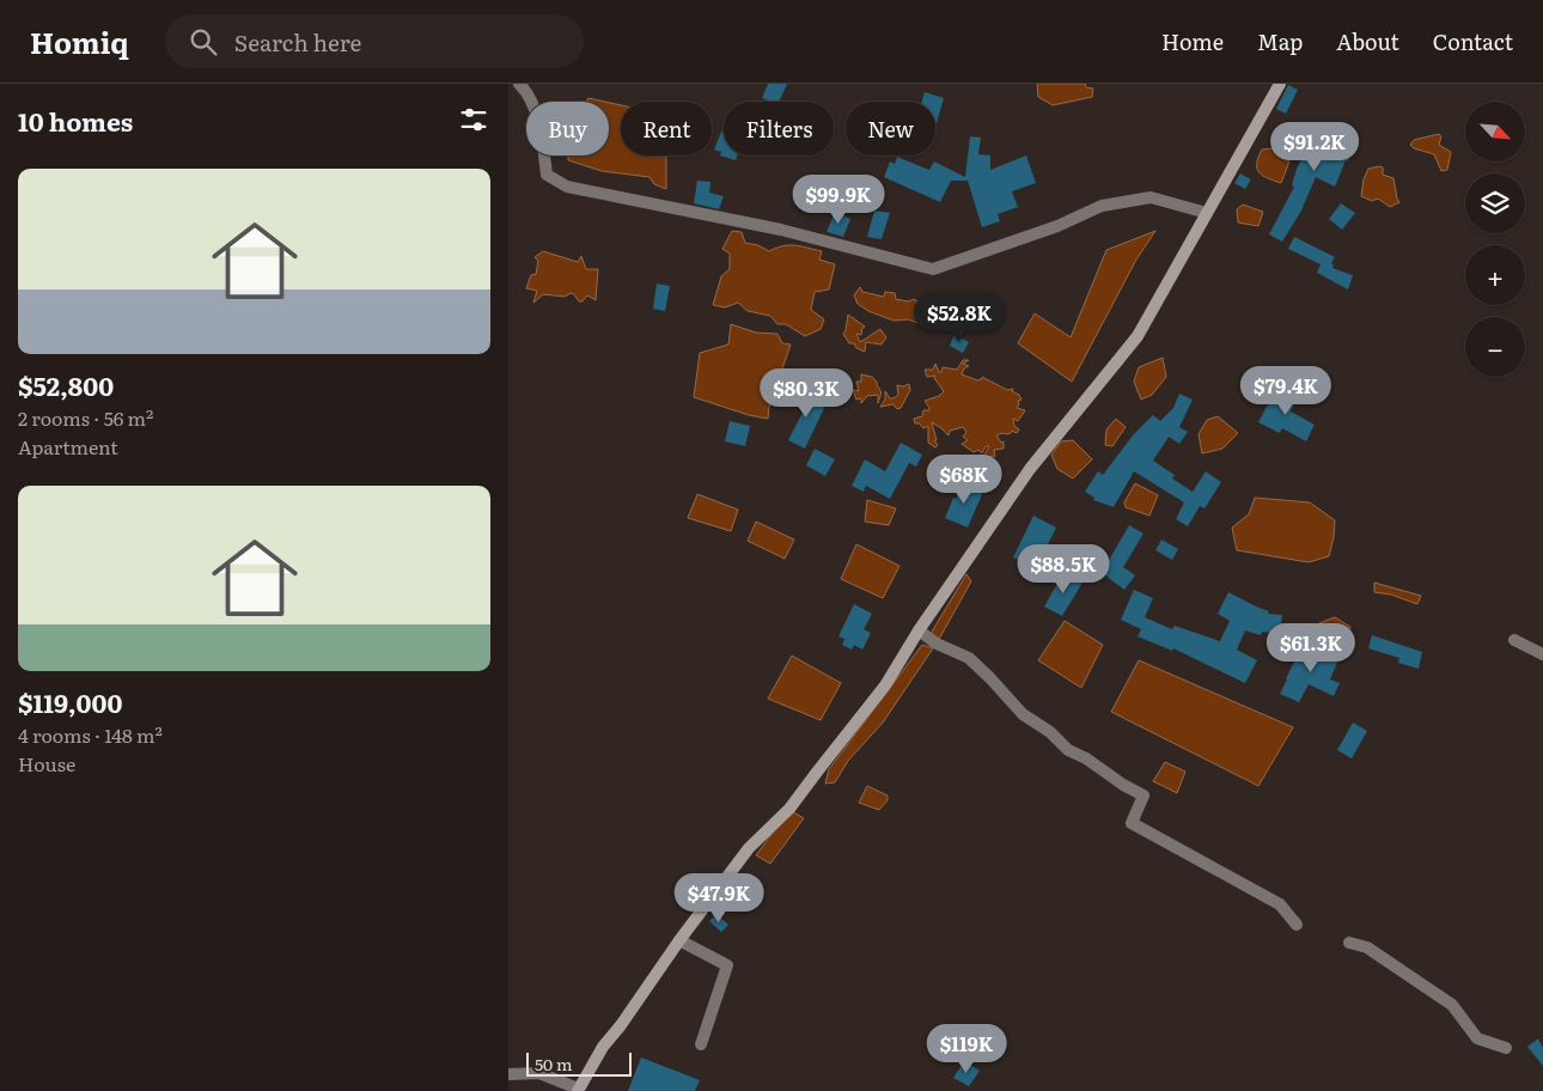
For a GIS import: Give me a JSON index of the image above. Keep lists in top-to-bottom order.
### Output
{
  "scale_bar": "50 m",
  "north": "bottom right",
  "page": {
    "header": "Homiq",
    "search": "Search here",
    "nav": [
      "Home",
      "Map",
      "About",
      "Contact"
    ],
    "heading": "10 homes",
    "map_buttons": ["+", "−"],
    "chip": [
      "Buy",
      "Rent",
      "Filters",
      "New"
    ],
    "price": [
      "$91.2K",
      "$99.9K",
      "$52.8K",
      "$79.4K",
      "$80.3K",
      "$68K",
      "$88.5K",
      "$61.3K",
      "$47.9K",
      "$119K"
    ],
    "list": [
      {
        "name": "$52,800",
        "note": "2 rooms · 56 m² · Apartment"
      },
      {
        "name": "$119,000",
        "note": "4 rooms · 148 m² · House"
      }
    ],
    "scale": "50 m"
  }
}
